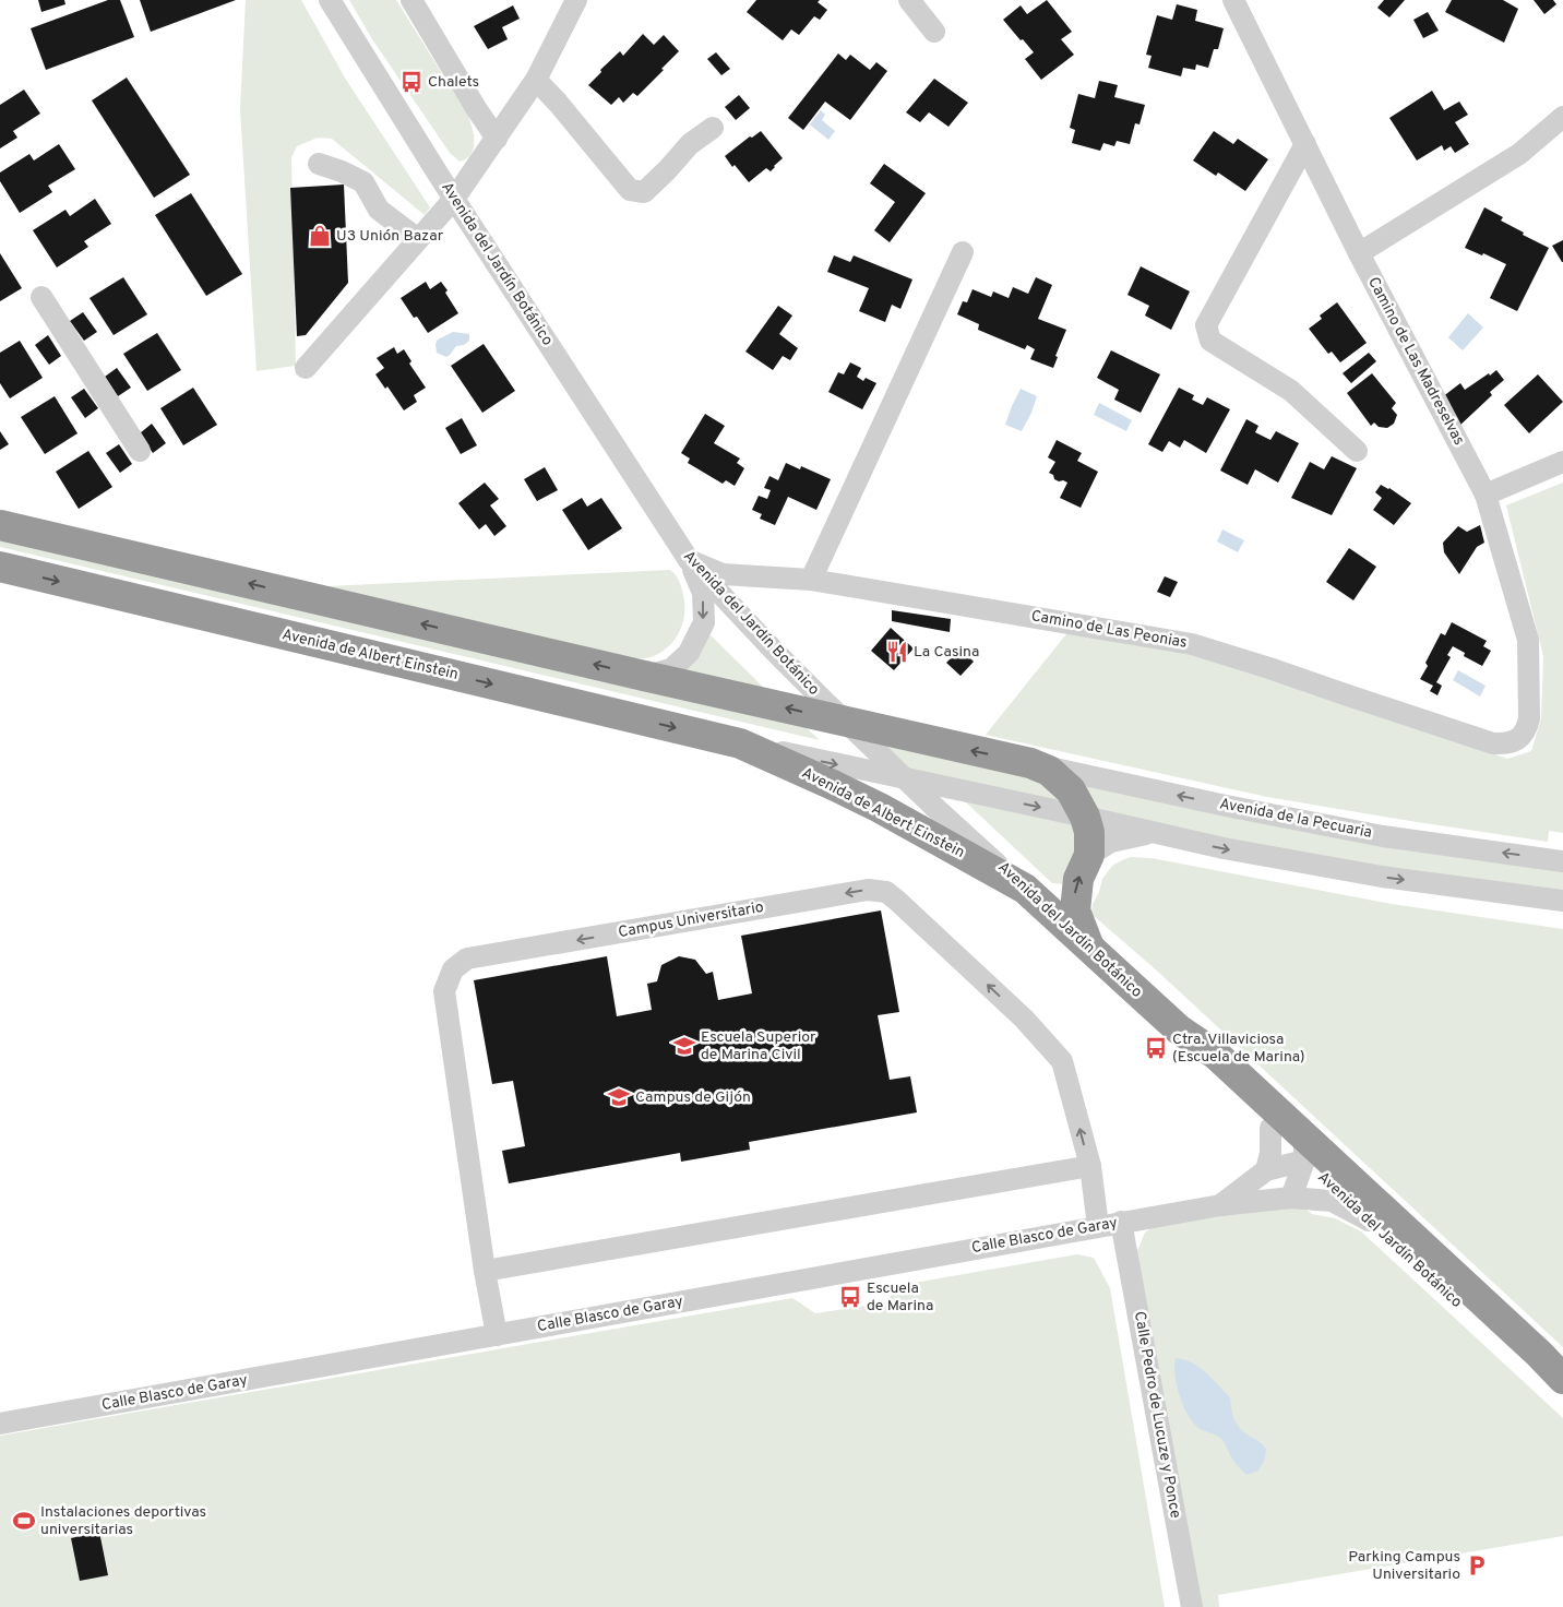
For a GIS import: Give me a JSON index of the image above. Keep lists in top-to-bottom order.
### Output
{
  "streets": {
    "highway": ["Avenida del Jardín Botánico", "Avenida de Albert Einstein", "Avenida de la Pecuaria"],
    "street": [
      "Camino de Las Madreselvas",
      "Camino de Las Peonias",
      "Campus Universitario",
      "Calle Blasco de Garay",
      "Calle Pedro de Lucuze y Ponce"
    ]
  },
  "crossings": [
    ["Avenida del Jardín Botánico", "Camino de Las Peonias"],
    ["Avenida del Jardín Botánico", "Avenida de Albert Einstein"],
    ["Avenida del Jardín Botánico", "Avenida de la Pecuaria"],
    ["Avenida del Jardín Botánico", "Calle Blasco de Garay"],
    ["Camino de Las Madreselvas", "Camino de Las Peonias"],
    ["Campus Universitario", "Calle Blasco de Garay"],
    ["Calle Blasco de Garay", "Calle Pedro de Lucuze y Ponce"]
  ],
  "one_way": ["Avenida de la Pecuaria"],
  "places": {
    "bus stop": ["Chalets", "Ctra. Villaviciosa (Escuela de Marina)", "Escuela de Marina"],
    "shop": ["U3 Unión Bazar"],
    "restaurant": ["La Casina"],
    "school or university": ["Escuela Superior de Marina Civil", "Campus de Gijón"],
    "sports": ["Instalaciones deportivas universitarias"],
    "parking": ["Parking Campus Universitario"]
  }
}
